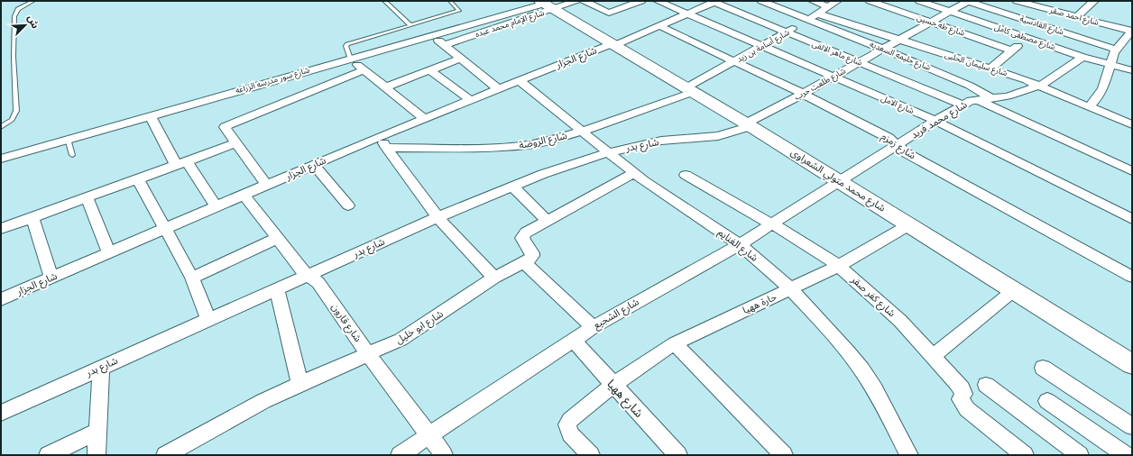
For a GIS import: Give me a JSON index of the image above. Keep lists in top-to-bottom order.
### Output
{
  "streets": {
    "street": [
      "شارع احمد صقر",
      "شارع الإمام محمد عبده",
      "شارع طه حسين",
      "شارع القادسية",
      "شارع مصطفى كامل",
      "شارع أسامة بن زيد",
      "شارع ماهر الالفى",
      "شارع حليمه السعديه",
      "شارع الجزار",
      "شارع سليمان الحلبى",
      "شارع سور مدرسه الزراعه",
      "شارع طلعت حرب",
      "شارع الامل",
      "شارع محمد فريد",
      "شارع الروضة",
      "شارع بدر",
      "شارع زمزم",
      "شارع محمد متولي الشعراوى",
      "شارع الغنايم",
      "شارع كفر صقر",
      "حارة ههيا",
      "شارع الشجيع",
      "شارع قارون",
      "شارع ابو خليل",
      "شارع ههيا"
    ]
  },
  "crossings": [
    ["شارع الإمام محمد عبده", "شارع سور مدرسه الزراعه"],
    ["شارع الإمام محمد عبده", "شارع محمد متولي الشعراوى"],
    ["شارع طه حسين", "شارع طلعت حرب"],
    ["شارع القادسية", "شارع طلعت حرب"],
    ["شارع مصطفى كامل", "شارع طلعت حرب"],
    ["شارع مصطفى كامل", "شارع محمد فريد"],
    ["شارع أسامة بن زيد", "شارع ماهر الالفى"],
    ["شارع أسامة بن زيد", "شارع حليمه السعديه"],
    ["شارع أسامة بن زيد", "شارع سليمان الحلبى"],
    ["شارع أسامة بن زيد", "شارع الامل"],
    ["شارع أسامة بن زيد", "شارع الروضة"],
    ["شارع أسامة بن زيد", "شارع زمزم"],
    ["شارع أسامة بن زيد", "شارع محمد متولي الشعراوى"],
    ["شارع ماهر الالفى", "شارع الجزار"],
    ["شارع ماهر الالفى", "شارع طلعت حرب"],
    ["شارع ماهر الالفى", "شارع محمد فريد"],
    ["شارع حليمه السعديه", "شارع طلعت حرب"],
    ["شارع حليمه السعديه", "شارع محمد فريد"],
    ["شارع الجزار", "شارع الامل"],
    ["شارع الجزار", "شارع زمزم"],
    ["شارع الجزار", "شارع محمد متولي الشعراوى"],
    ["شارع الجزار", "شارع الغنايم"],
    ["شارع الجزار", "شارع قارون"],
    ["شارع سليمان الحلبى", "شارع طلعت حرب"],
    ["شارع سليمان الحلبى", "شارع محمد فريد"],
    ["شارع سور مدرسه الزراعه", "شارع محمد متولي الشعراوى"],
    ["شارع طلعت حرب", "شارع الامل"],
    ["شارع طلعت حرب", "شارع بدر"],
    ["شارع طلعت حرب", "شارع زمزم"],
    ["شارع طلعت حرب", "شارع محمد متولي الشعراوى"],
    ["شارع الامل", "شارع محمد فريد"],
    ["شارع محمد فريد", "شارع زمزم"],
    ["شارع محمد فريد", "شارع محمد متولي الشعراوى"],
    ["شارع محمد فريد", "شارع الشجيع"],
    ["شارع الروضة", "شارع محمد متولي الشعراوى"],
    ["شارع الروضة", "شارع الغنايم"],
    ["شارع بدر", "شارع محمد متولي الشعراوى"],
    ["شارع بدر", "شارع الغنايم"],
    ["شارع بدر", "شارع قارون"],
    ["شارع محمد متولي الشعراوى", "حارة ههيا"],
    ["شارع محمد متولي الشعراوى", "شارع الشجيع"],
    ["شارع الغنايم", "حارة ههيا"],
    ["شارع الغنايم", "شارع الشجيع"],
    ["شارع كفر صقر", "حارة ههيا"],
    ["شارع كفر صقر", "شارع الشجيع"],
    ["حارة ههيا", "شارع ههيا"],
    ["شارع الشجيع", "شارع قارون"],
    ["شارع الشجيع", "شارع ههيا"],
    ["شارع قارون", "شارع ابو خليل"]
  ],
  "north": "top right"
}
